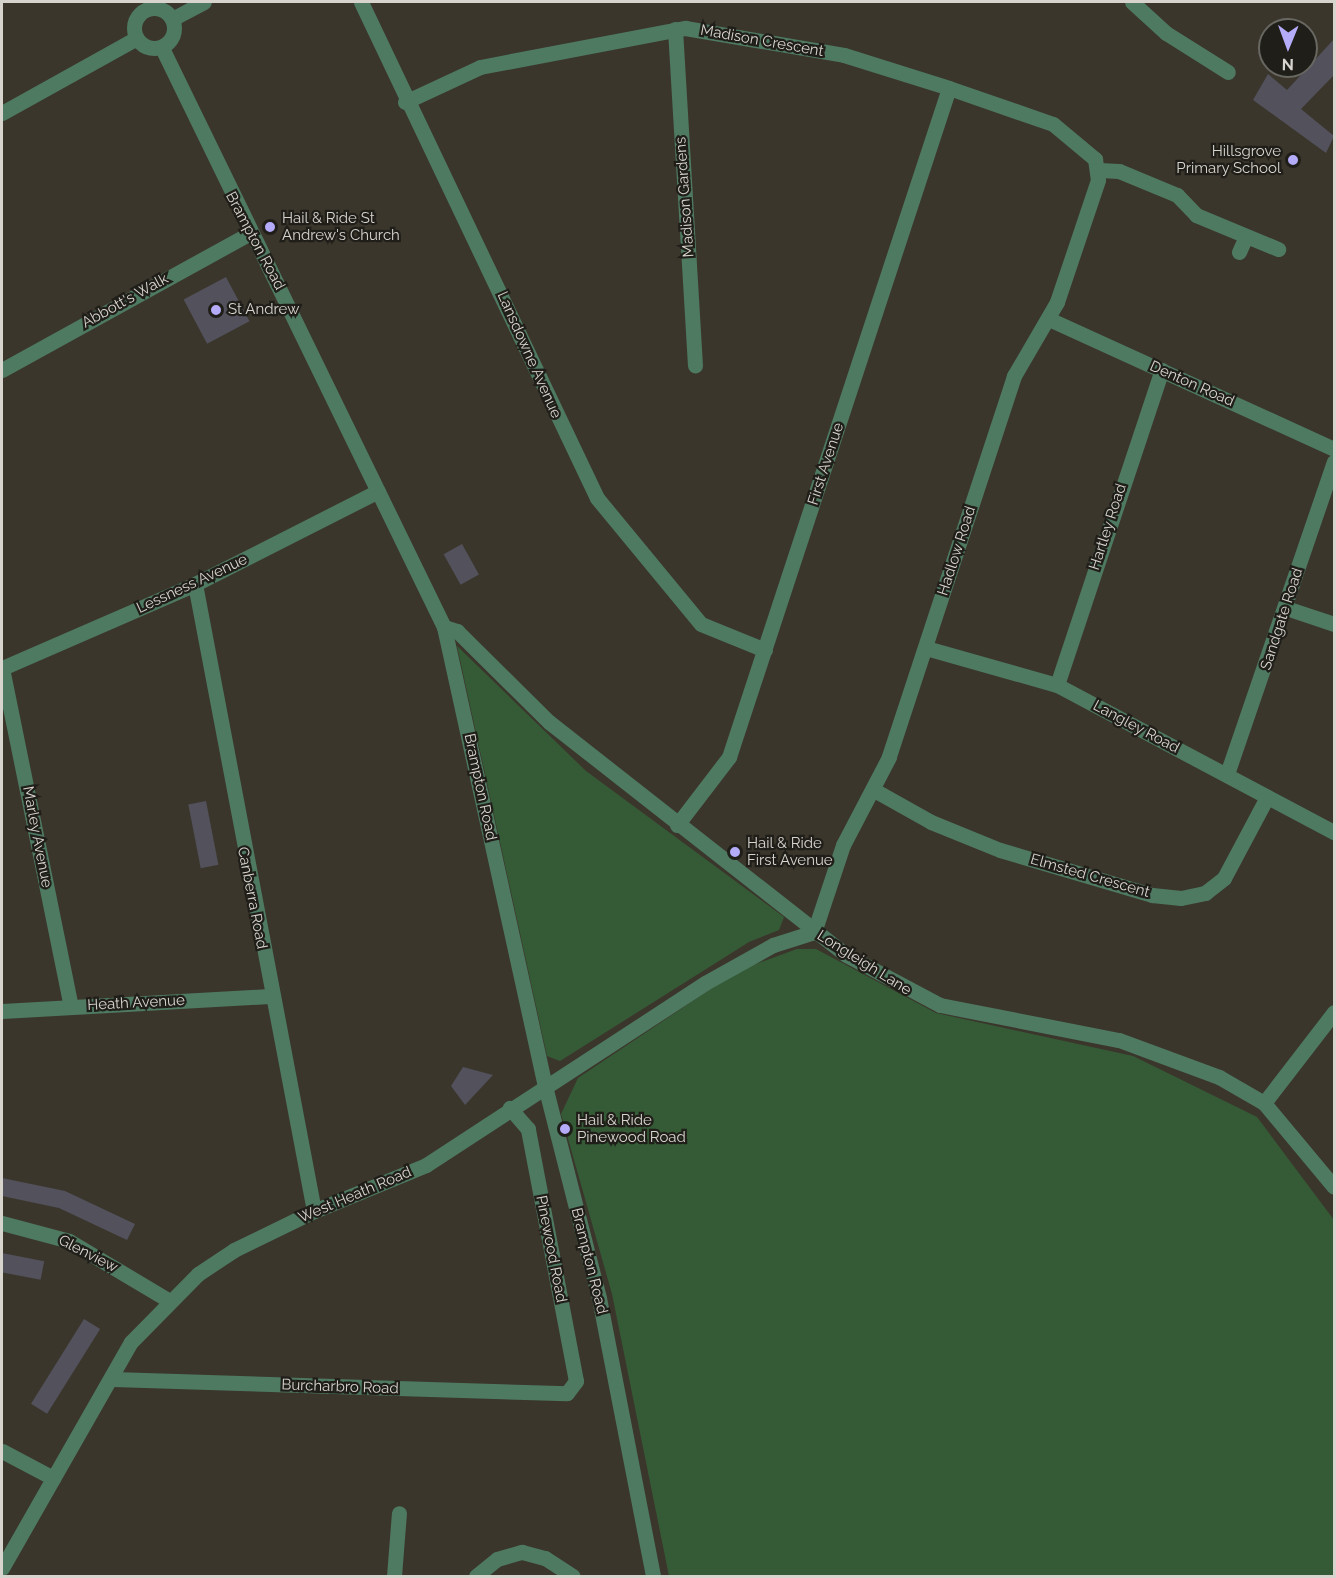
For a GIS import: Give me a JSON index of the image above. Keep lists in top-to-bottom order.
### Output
{
  "streets": {
    "street": [
      "Madison Crescent",
      "Madison Gardens",
      "Brampton Road",
      "Abbott's Walk",
      "Lansdowne Avenue",
      "Denton Road",
      "First Avenue",
      "Hartley Road",
      "Hadlow Road",
      "Lessness Avenue",
      "Sandgate Road",
      "Langley Road",
      "Marley Avenue",
      "Elmsted Crescent",
      "Canberra Road",
      "Longleigh Lane",
      "Heath Avenue",
      "West Heath Road",
      "Pinewood Road",
      "Glenview",
      "Burcharbro Road"
    ]
  },
  "crossings": [
    ["Madison Crescent", "Madison Gardens"],
    ["Madison Crescent", "Lansdowne Avenue"],
    ["Madison Crescent", "First Avenue"],
    ["Madison Crescent", "Hadlow Road"],
    ["Brampton Road", "Abbott's Walk"],
    ["Brampton Road", "Lessness Avenue"],
    ["Brampton Road", "Longleigh Lane"],
    ["Brampton Road", "West Heath Road"],
    ["Lansdowne Avenue", "First Avenue"],
    ["Denton Road", "Hartley Road"],
    ["Denton Road", "Hadlow Road"],
    ["First Avenue", "Longleigh Lane"],
    ["Hartley Road", "Langley Road"],
    ["Hadlow Road", "Langley Road"],
    ["Hadlow Road", "Elmsted Crescent"],
    ["Hadlow Road", "Longleigh Lane"],
    ["Hadlow Road", "West Heath Road"],
    ["Lessness Avenue", "Marley Avenue"],
    ["Lessness Avenue", "Canberra Road"],
    ["Sandgate Road", "Langley Road"],
    ["Langley Road", "Elmsted Crescent"],
    ["Marley Avenue", "Heath Avenue"],
    ["Canberra Road", "Heath Avenue"],
    ["Canberra Road", "West Heath Road"],
    ["Longleigh Lane", "West Heath Road"],
    ["West Heath Road", "Pinewood Road"],
    ["West Heath Road", "Glenview"],
    ["West Heath Road", "Burcharbro Road"],
    ["Pinewood Road", "Burcharbro Road"]
  ],
  "places": [
    "Hillsgrove Primary School",
    "Hail & Ride St Andrew's Church",
    "St Andrew",
    "Hail & Ride First Avenue",
    "Hail & Ride Pinewood Road"
  ],
  "north": "bottom"
}
